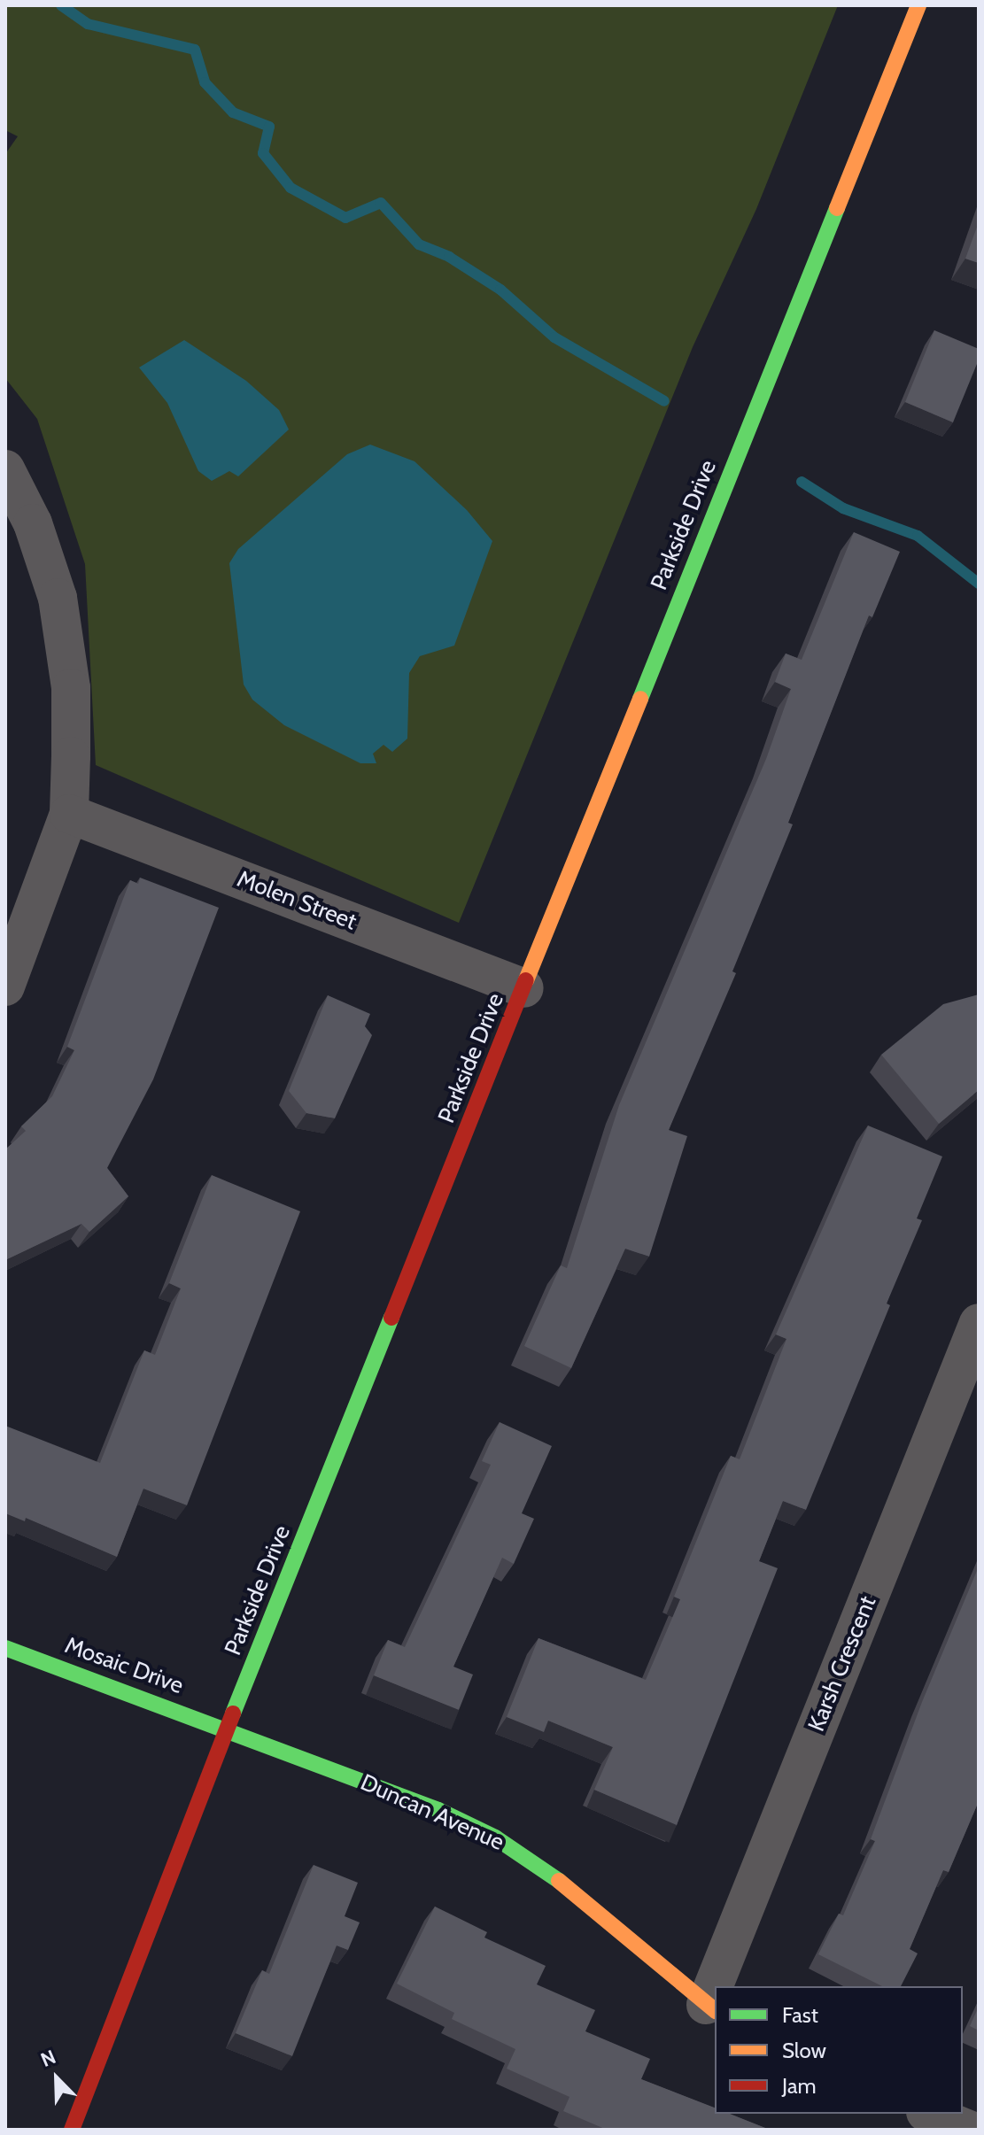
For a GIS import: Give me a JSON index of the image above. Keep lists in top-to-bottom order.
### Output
{
  "streets": {
    "main road": ["Parkside Drive", "Mosaic Drive", "Duncan Avenue"],
    "street": ["Molen Street", "Karsh Crescent"]
  },
  "crossings": [
    ["Parkside Drive", "Molen Street"],
    ["Parkside Drive", "Mosaic Drive"],
    ["Parkside Drive", "Duncan Avenue"],
    ["Mosaic Drive", "Duncan Avenue"]
  ],
  "legend": ["Fast", "Slow", "Jam"],
  "north": "top left"
}
